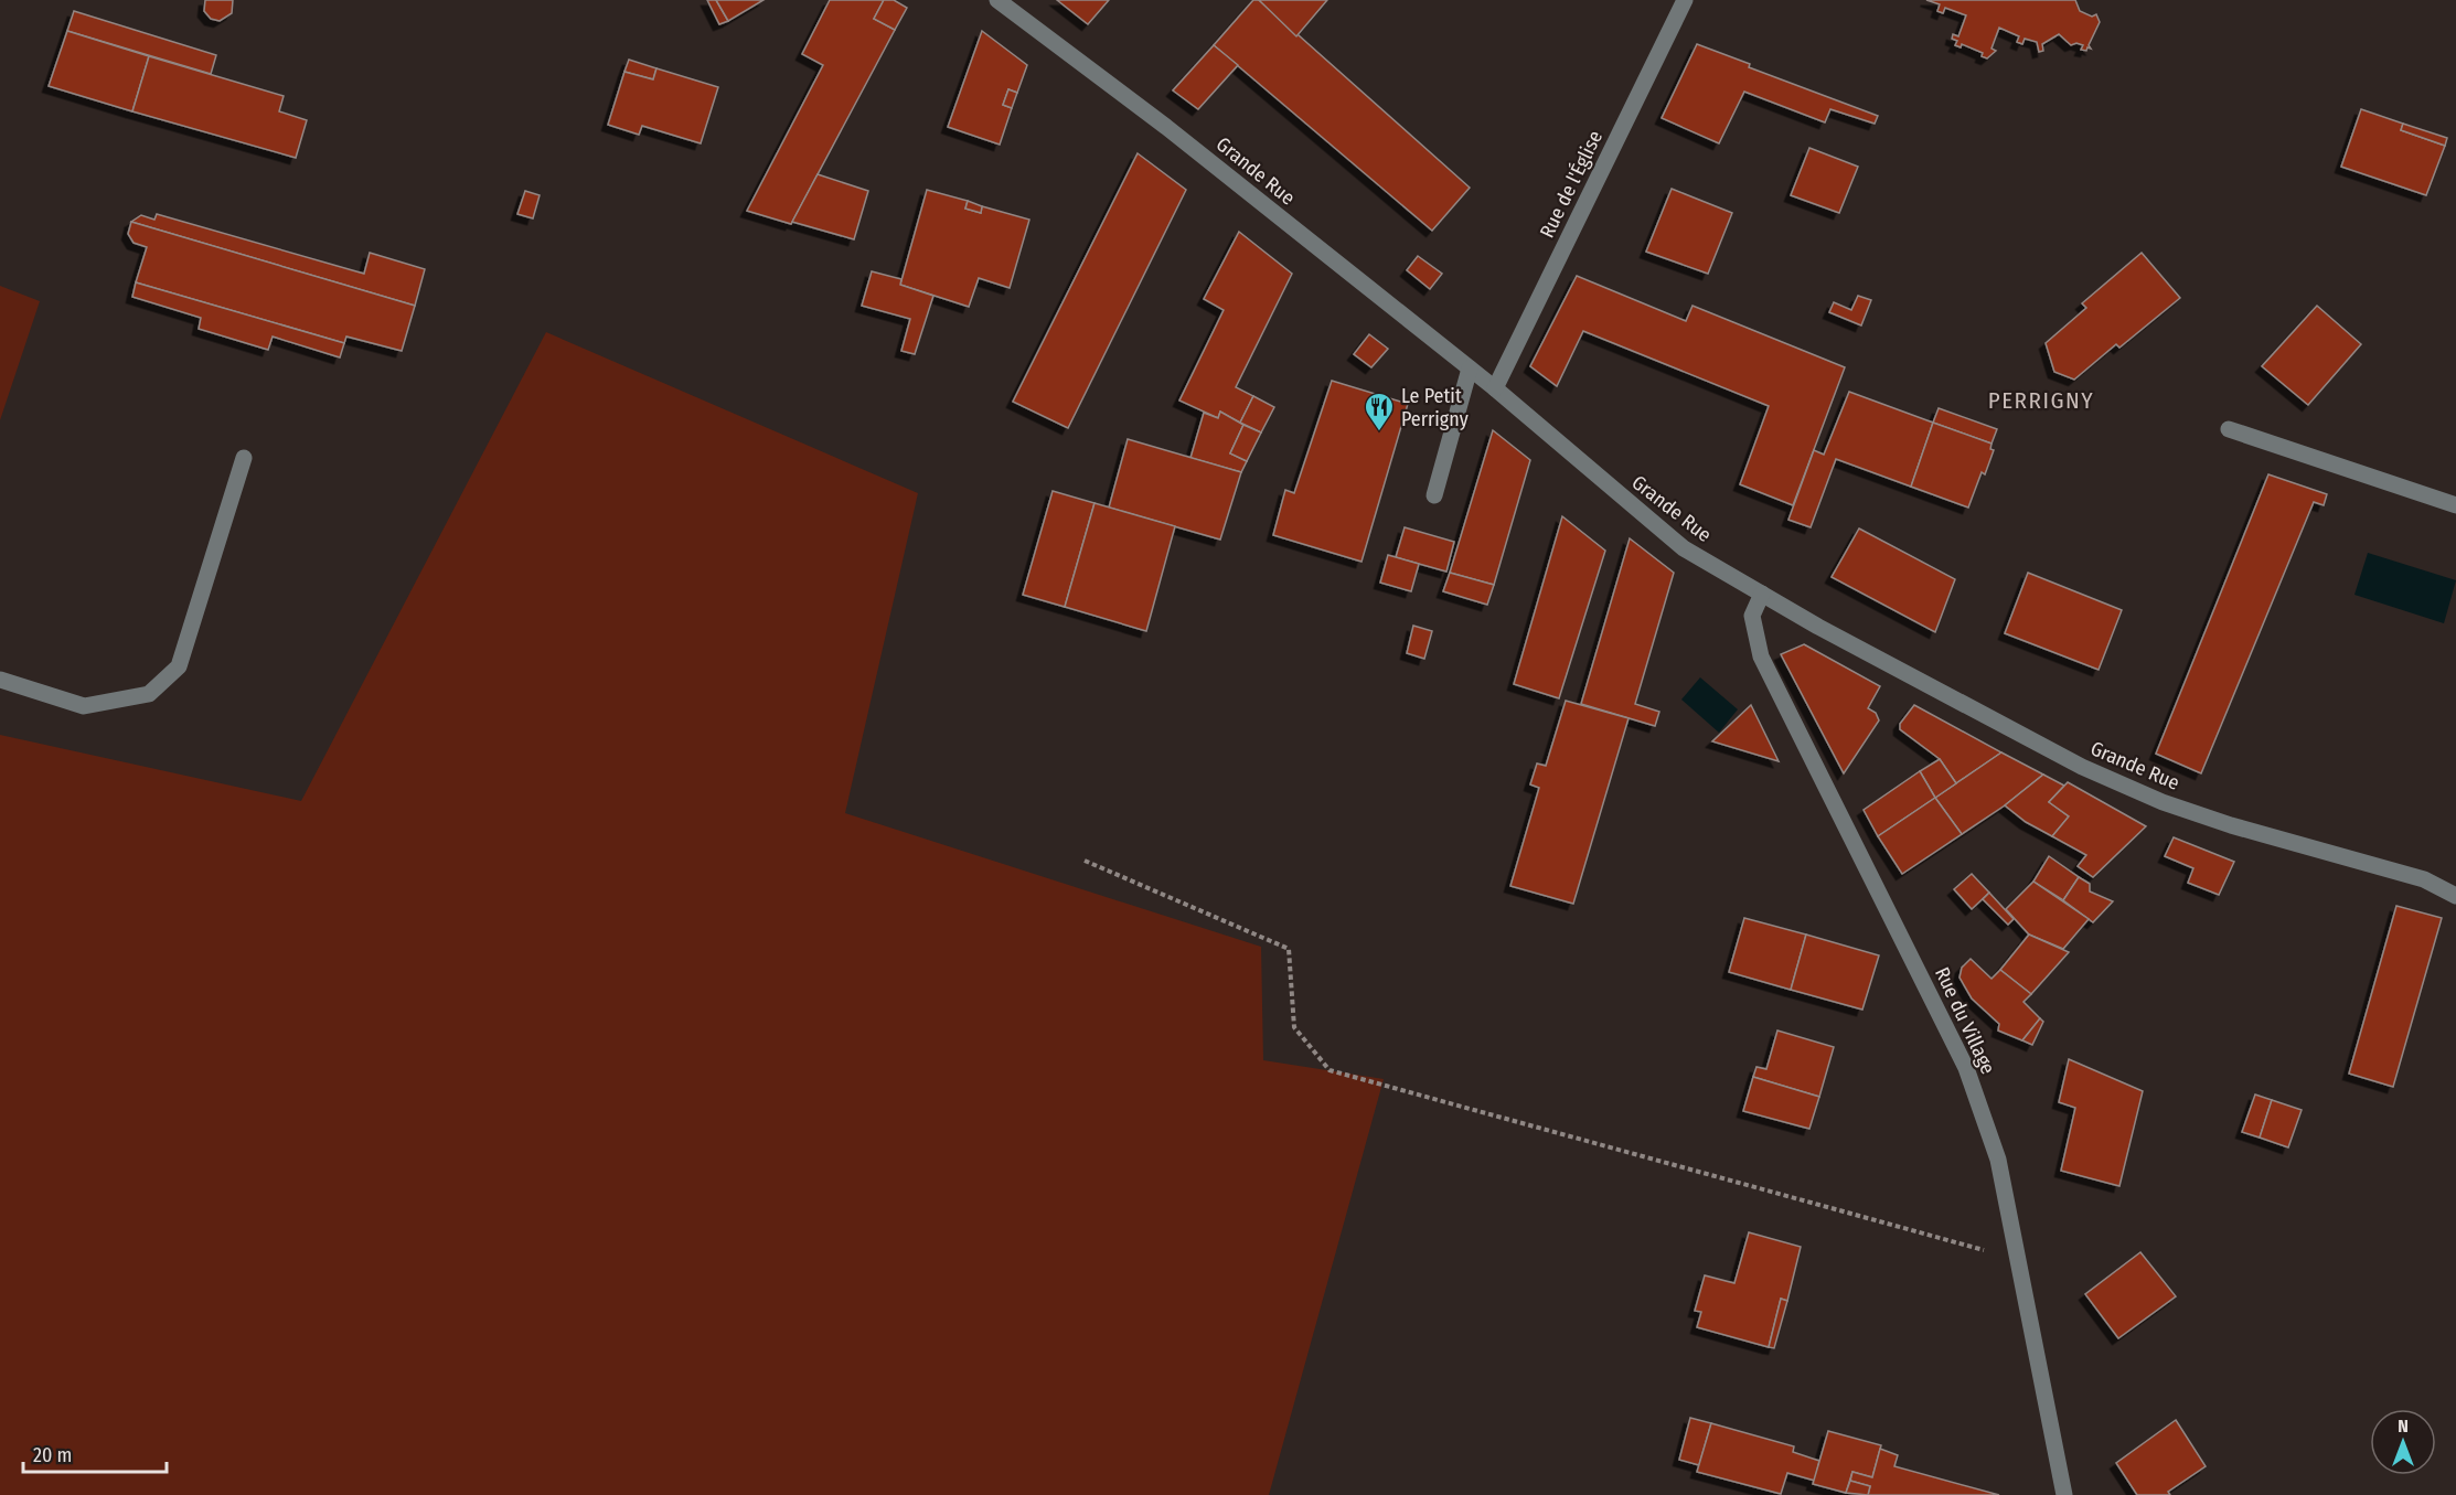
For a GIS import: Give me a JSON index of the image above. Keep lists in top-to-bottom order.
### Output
{
  "streets": {
    "street": ["Grande Rue", "Rue de l'Église", "Rue du Village"]
  },
  "crossings": [
    ["Grande Rue", "Rue de l'Église"],
    ["Grande Rue", "Rue du Village"]
  ],
  "districts": ["PERRIGNY"],
  "places": {
    "restaurant": ["Le Petit Perrigny"]
  },
  "scale_bar": "20 m",
  "north": "top"
}
